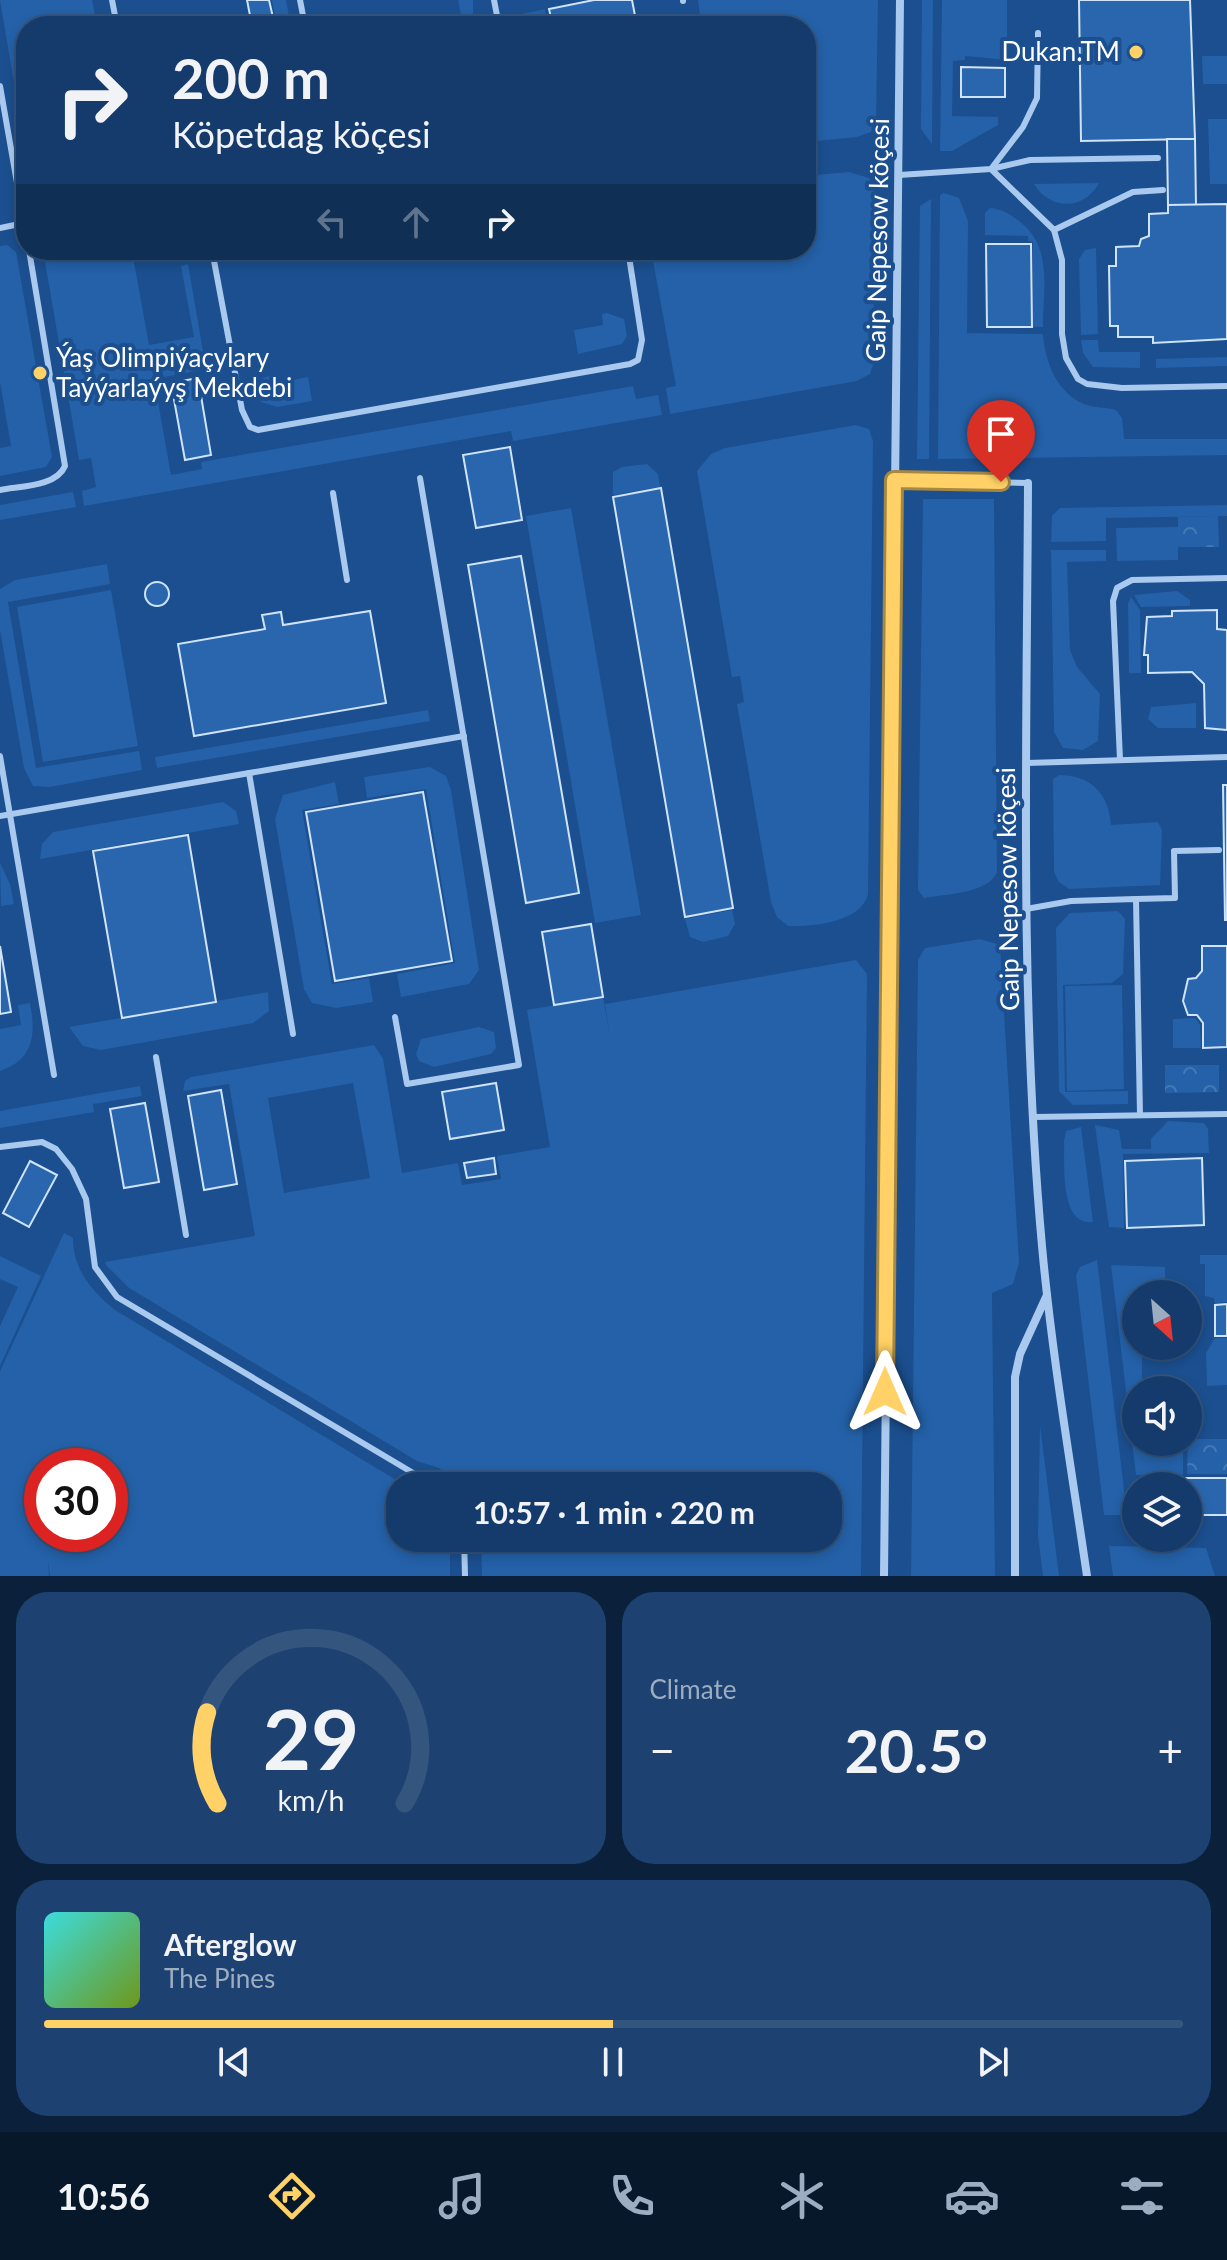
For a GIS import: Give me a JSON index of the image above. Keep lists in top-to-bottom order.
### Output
{
  "streets": {
    "street": ["Gaip Nepesow köçesi"]
  },
  "places": ["Dukan.TM", "Ýaş Olimpiýaçylary Taýýarlaýyş Mekdebi"],
  "north": "bottom right",
  "page": {
    "turn": ["200 m", "Köpetdag köçesi"],
    "limit": "30",
    "trip": "10:57 · 1 min · 220 m",
    "tile": "Climate",
    "heat": ["−", "20.5°", "+"],
    "song": ["Afterglow", "The Pines"],
    "tabs": "10:56",
    "gauge": ["29", "km/h"]
  }
}
